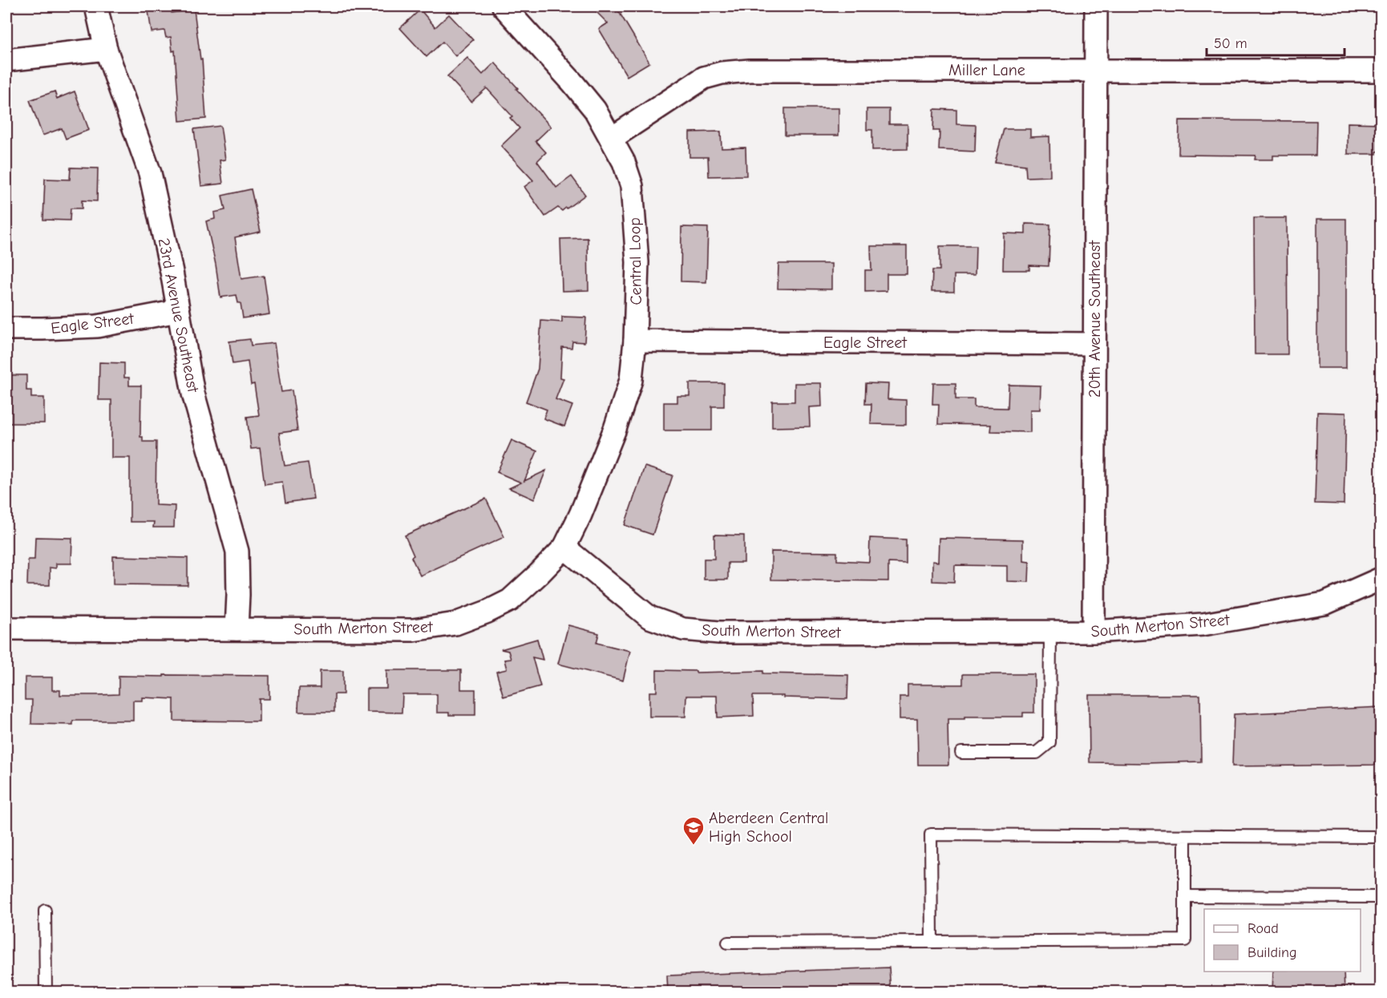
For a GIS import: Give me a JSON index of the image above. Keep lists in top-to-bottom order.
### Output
{
  "streets": {
    "street": [
      "Miller Lane",
      "Central Loop",
      "23rd Avenue Southeast",
      "20th Avenue Southeast",
      "Eagle Street",
      "South Merton Street"
    ]
  },
  "crossings": [
    ["Miller Lane", "Central Loop"],
    ["Miller Lane", "20th Avenue Southeast"],
    ["Central Loop", "Eagle Street"],
    ["Central Loop", "South Merton Street"],
    ["23rd Avenue Southeast", "Eagle Street"],
    ["23rd Avenue Southeast", "South Merton Street"],
    ["20th Avenue Southeast", "Eagle Street"],
    ["20th Avenue Southeast", "South Merton Street"]
  ],
  "places": {
    "school or university": ["Aberdeen Central High School"]
  },
  "legend": ["Road", "Building"],
  "scale_bar": "50 m"
}
